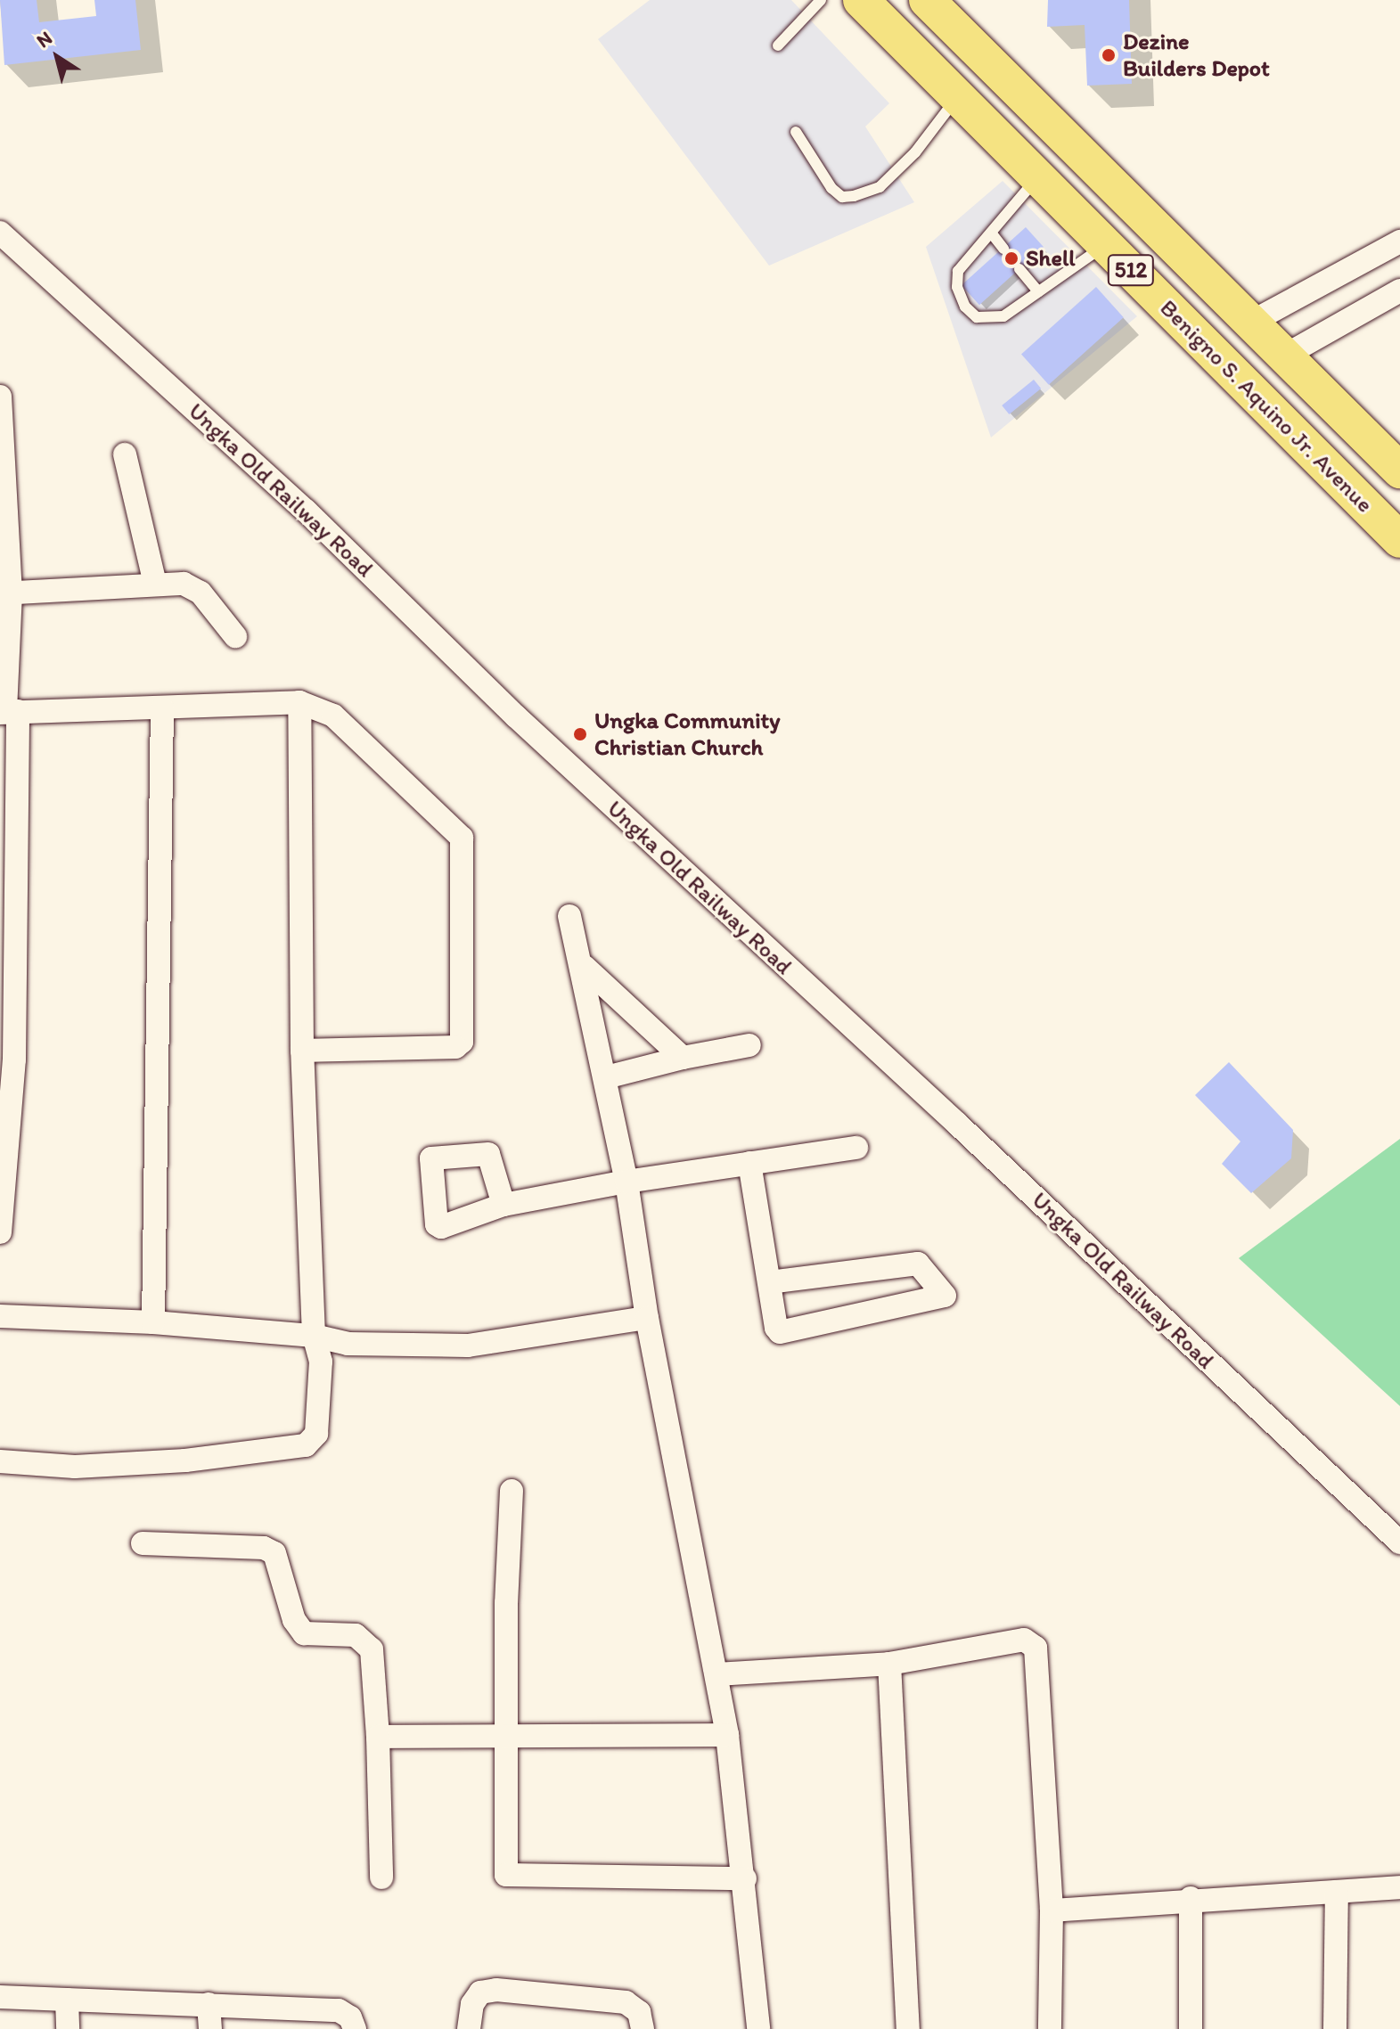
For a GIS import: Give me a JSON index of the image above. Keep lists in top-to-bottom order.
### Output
{
  "streets": {
    "main road": ["512", "Benigno S. Aquino Jr. Avenue"],
    "street": ["Ungka Old Railway Road"]
  },
  "places": ["Dezine Builders Depot", "Shell", "Ungka Community Christian Church"],
  "north": "top left"
}
